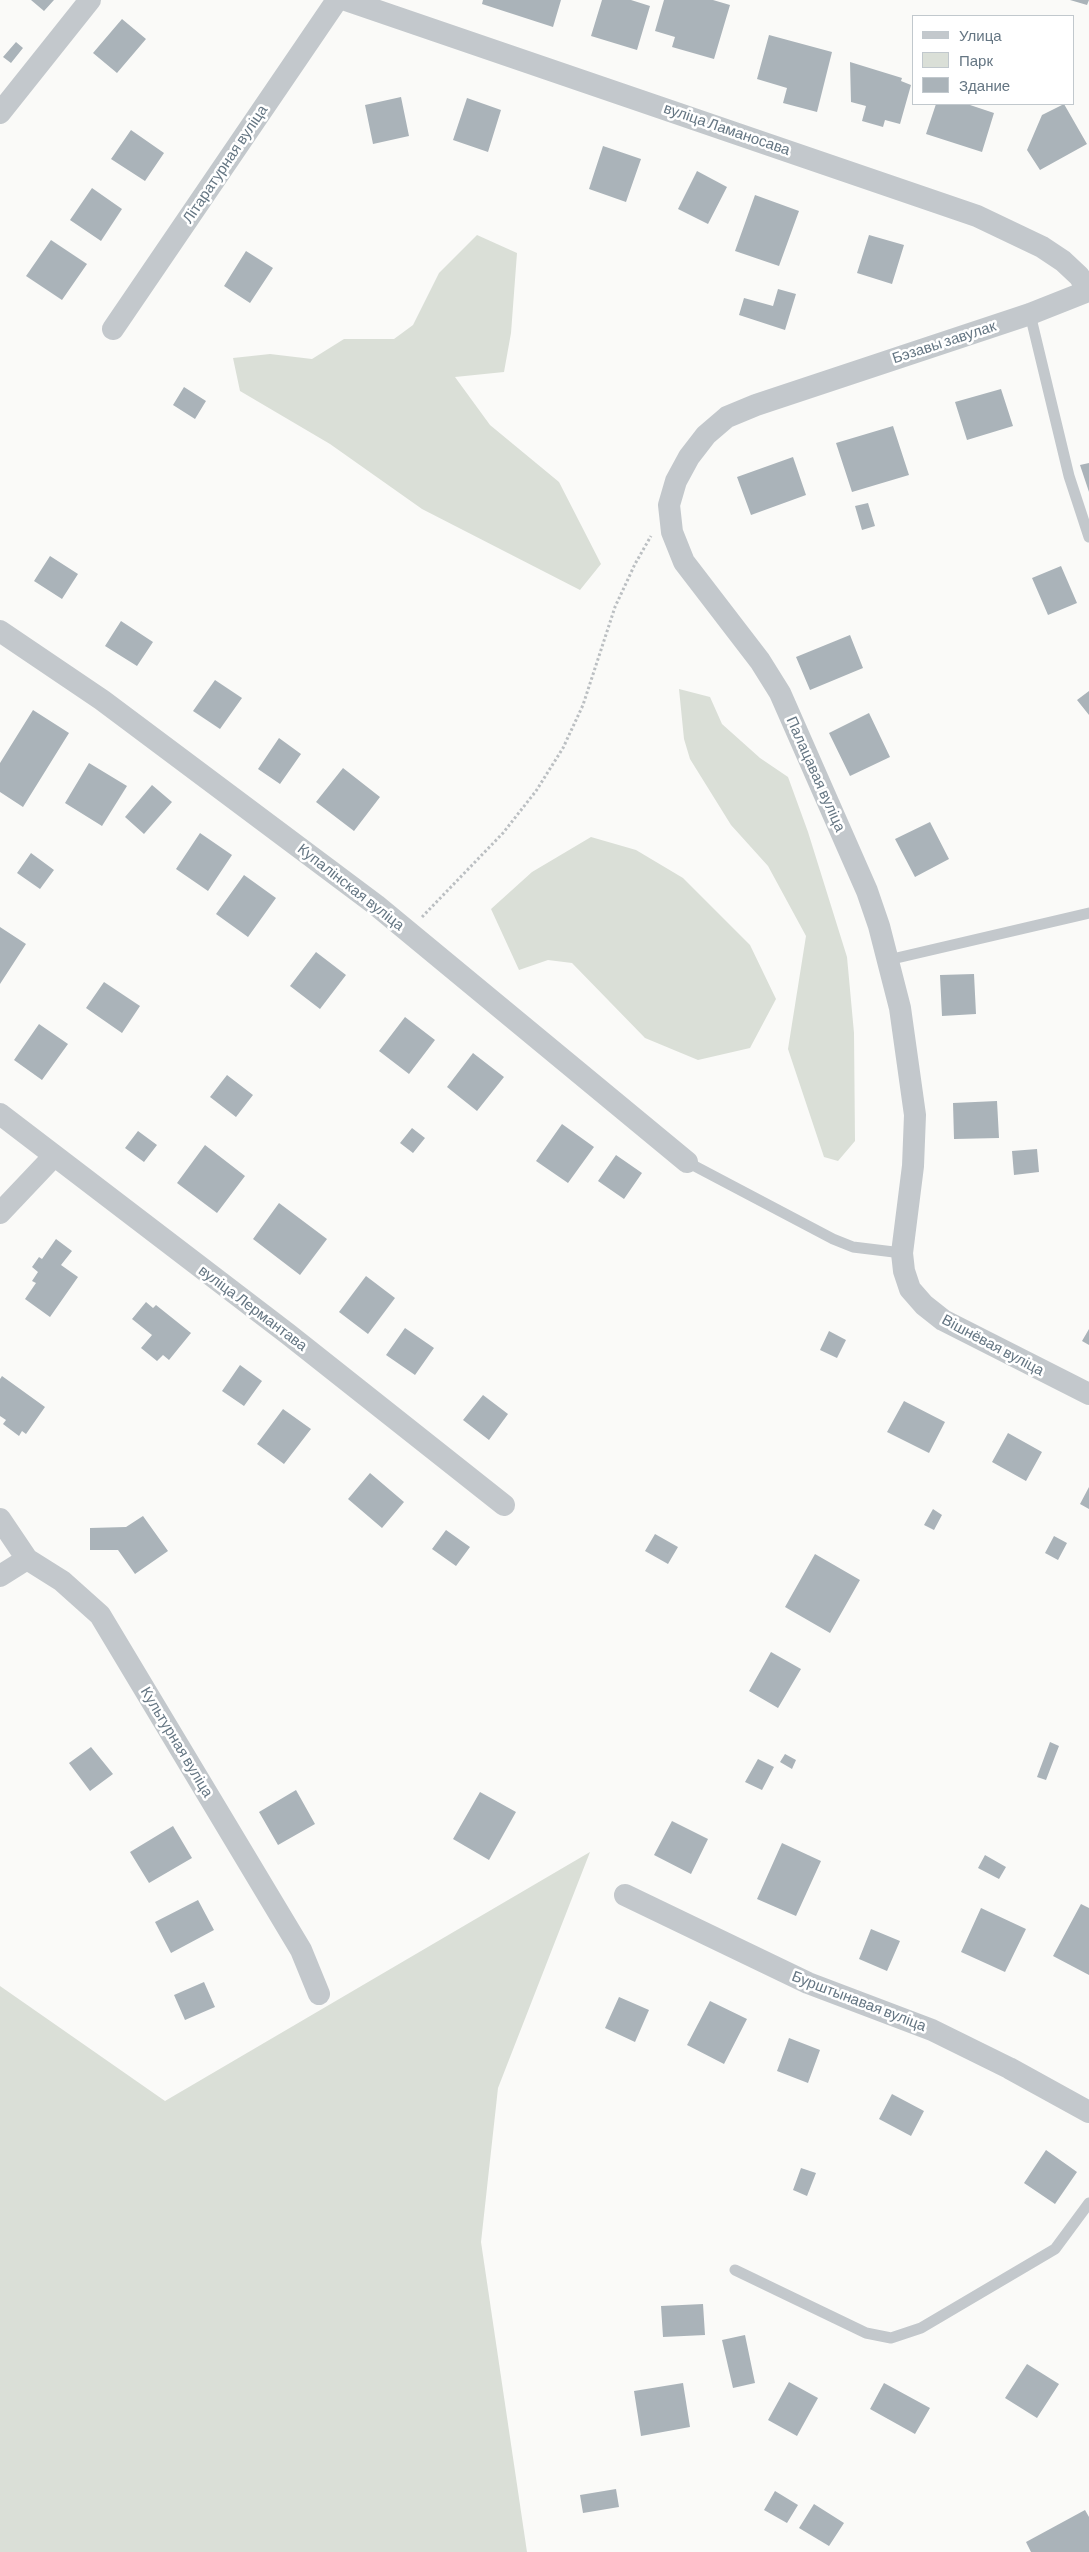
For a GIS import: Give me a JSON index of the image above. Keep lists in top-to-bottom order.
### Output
{
  "streets": {
    "street": [
      "вуліца Ламаносава",
      "Літаратурная вуліца",
      "Бэзавы завулак",
      "Палацавая вуліца",
      "Купалінская вуліца",
      "вуліца Лермантава",
      "Вішнёвая вуліца",
      "Культурная вуліца",
      "Бурштынавая вуліца"
    ]
  },
  "crossings": [
    ["вуліца Ламаносава", "Бэзавы завулак"],
    ["Бэзавы завулак", "Палацавая вуліца"],
    ["Палацавая вуліца", "Вішнёвая вуліца"]
  ],
  "legend": ["Улица", "Парк", "Здание"]
}
